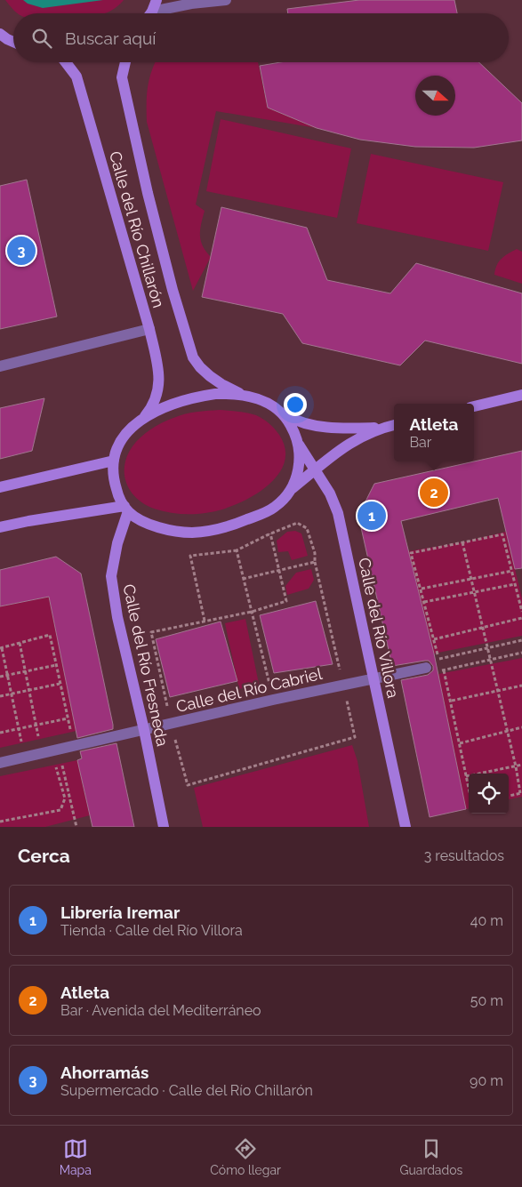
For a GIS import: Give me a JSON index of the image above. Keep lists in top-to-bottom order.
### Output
{
  "streets": {
    "street": [
      "Calle del Río Chillarón",
      "Calle del Río Villora",
      "Calle del Río Fresneda",
      "Calle del Río Cabriel"
    ]
  },
  "crossings": [
    ["Calle del Río Villora", "Calle del Río Cabriel"],
    ["Calle del Río Fresneda", "Calle del Río Cabriel"]
  ],
  "north": "right",
  "page": {
    "search": "Buscar aquí",
    "pins": ["3", "2", "1"],
    "popup": ["Atleta", "Bar"],
    "heading": ["Cerca", "3 resultados"],
    "list": [
      {
        "mark": "1",
        "name": "Librería Iremar",
        "note": "Tienda · Calle del Río Villora",
        "value": "40 m"
      },
      {
        "mark": "2",
        "name": "Atleta",
        "note": "Bar · Avenida del Mediterráneo",
        "value": "50 m"
      },
      {
        "mark": "3",
        "name": "Ahorramás",
        "note": "Supermercado · Calle del Río Chillarón",
        "value": "90 m"
      }
    ],
    "nav": ["Mapa", "Cómo llegar", "Guardados"]
  }
}
